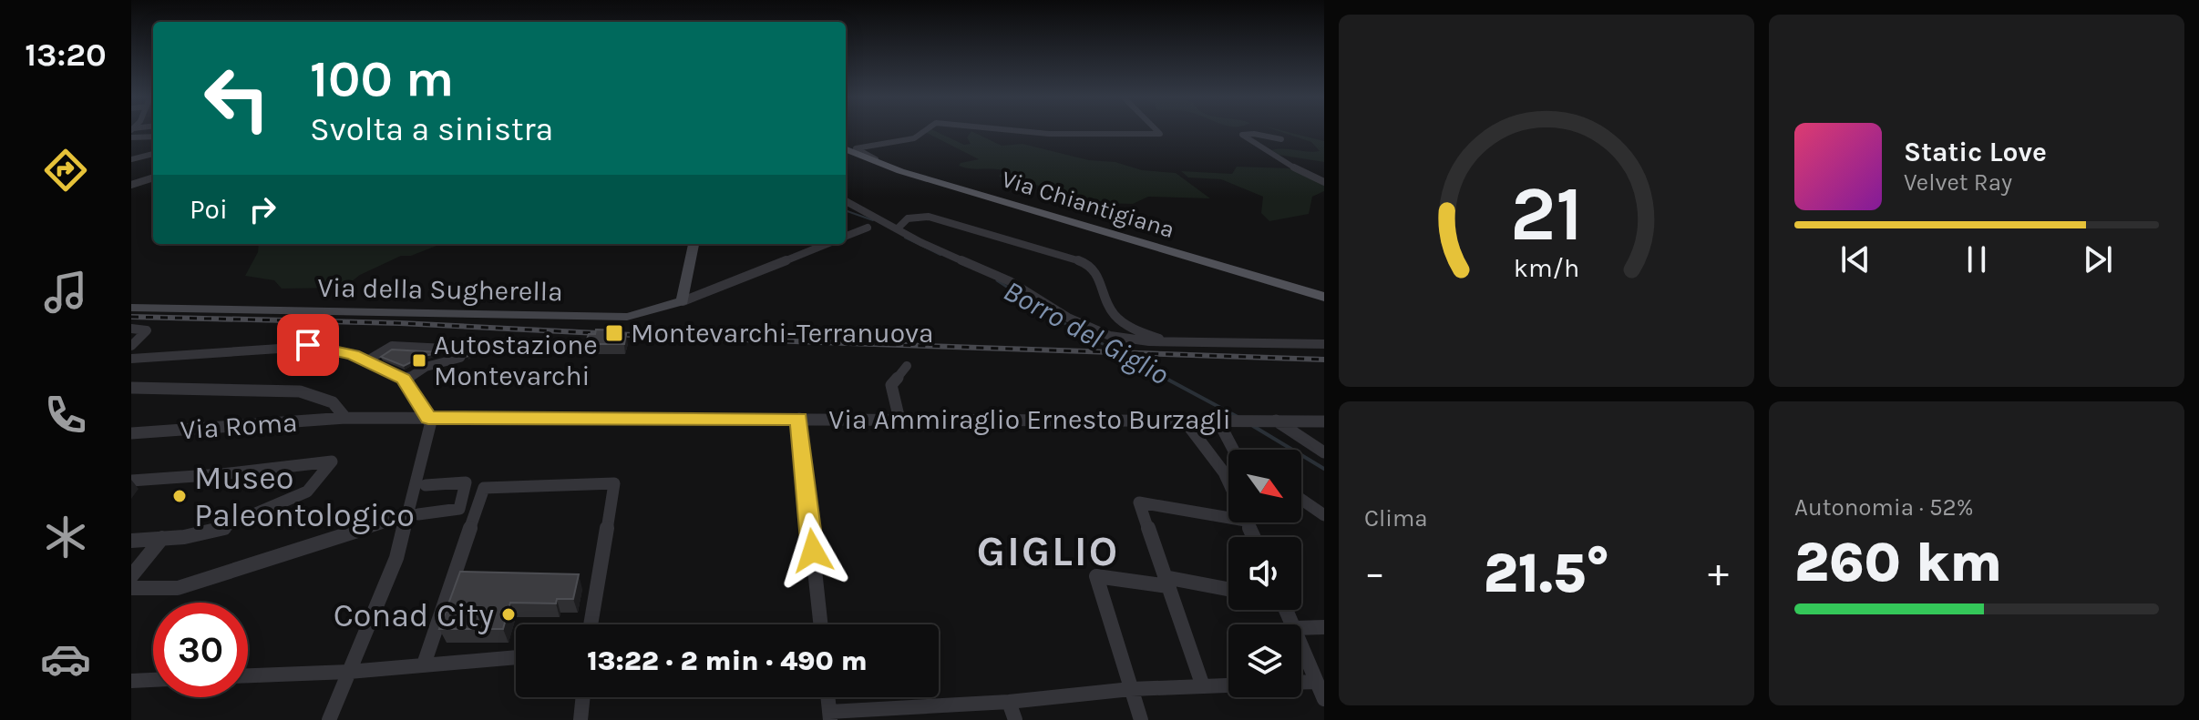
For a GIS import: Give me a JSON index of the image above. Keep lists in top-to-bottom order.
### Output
{
  "streets": {
    "main road": ["Via Chiantigiana"],
    "street": ["Via della Sugherella", "Via Ammiraglio Ernesto Burzagli", "Via Roma"]
  },
  "crossings": [
    ["Via Ammiraglio Ernesto Burzagli", "Via Roma"]
  ],
  "districts": ["GIGLIO"],
  "water": ["Borro del Giglio"],
  "places": {
    "transit": ["Montevarchi-Terranuova", "Autostazione Montevarchi"],
    "other": ["Museo Paleontologico", "Conad City"]
  },
  "north": "bottom right",
  "page": {
    "tabs": "13:20",
    "turn": ["100 m", "Svolta a sinistra"],
    "song": ["Static Love", "Velvet Ray"],
    "then": "Poi",
    "tile": [
      "Clima",
      ["Autonomia · 52%", "260 km"]
    ],
    "heat": ["−", "21.5°", "+"],
    "limit": "30",
    "trip": "13:22 · 2 min · 490 m",
    "gauge": ["21", "km/h"]
  }
}
